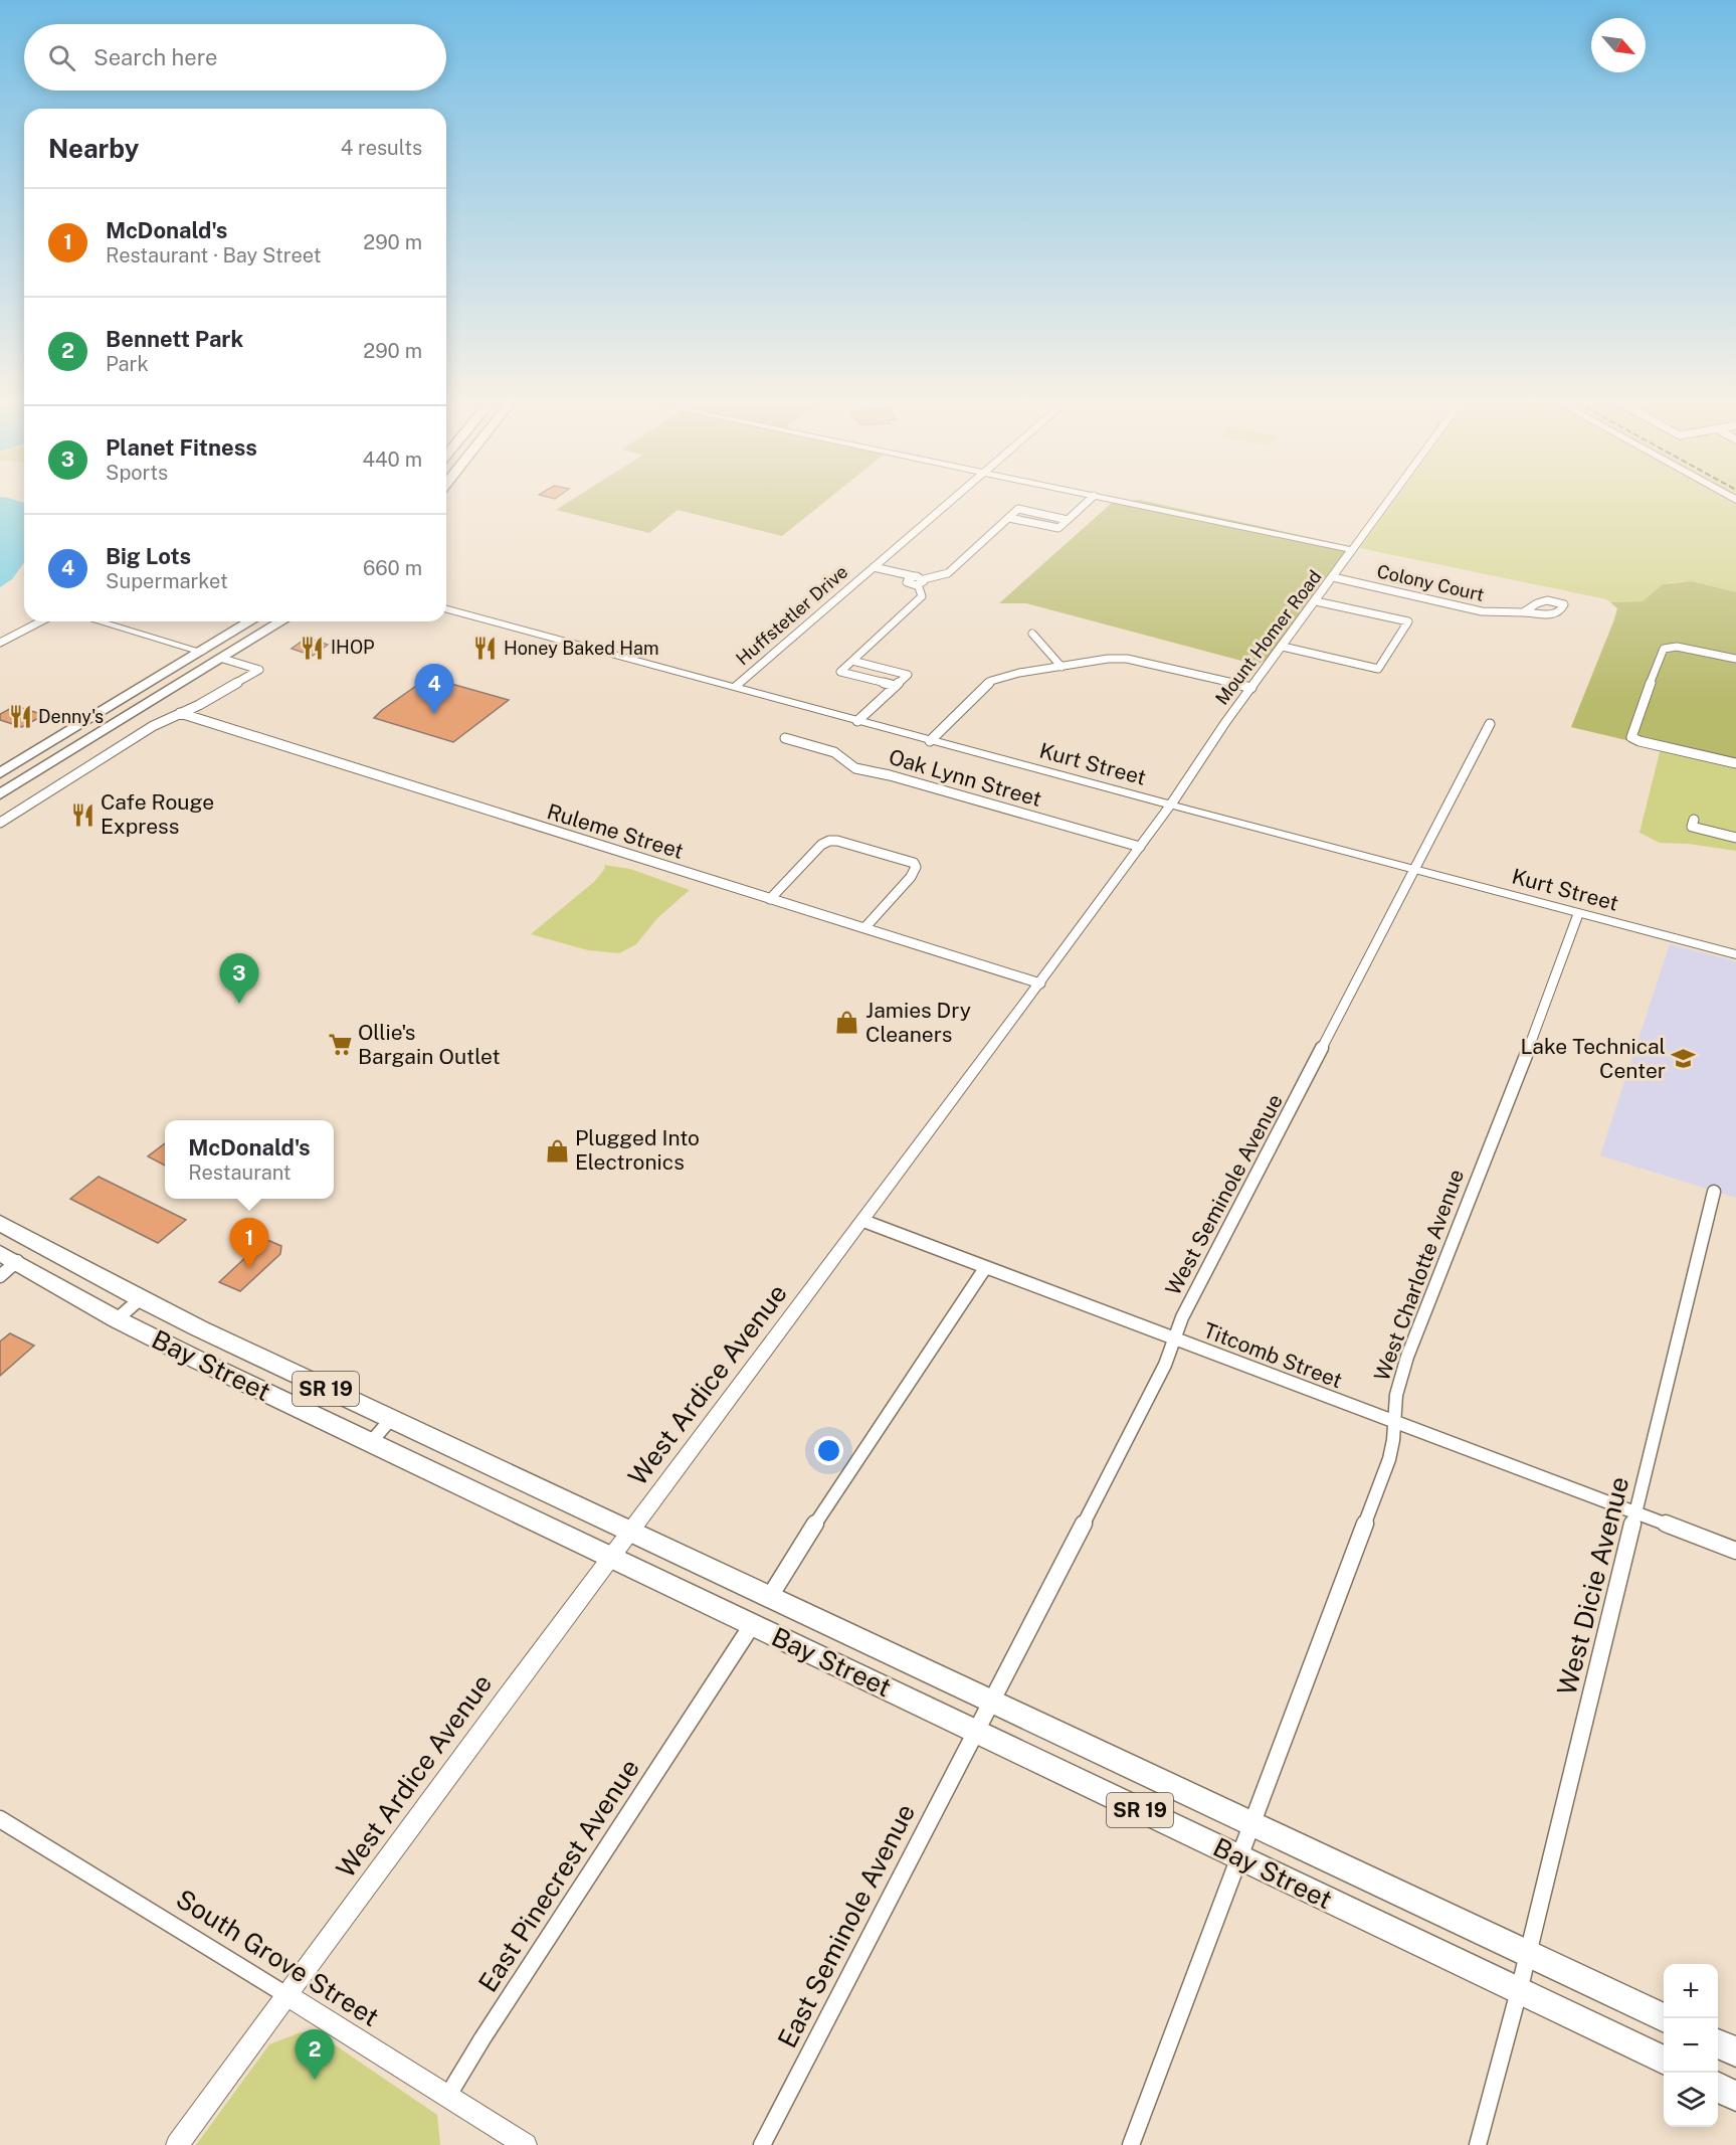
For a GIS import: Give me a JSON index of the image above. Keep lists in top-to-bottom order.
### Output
{
  "streets": {
    "main road": ["Bay Street", "SR 19"],
    "street": [
      "Colony Court",
      "Huffstetler Drive",
      "Mount Homer Road",
      "Kurt Street",
      "Oak Lynn Street",
      "Ruleme Street",
      "West Seminole Avenue",
      "West Charlotte Avenue",
      "Titcomb Street",
      "West Ardice Avenue",
      "West Dicie Avenue",
      "East Pinecrest Avenue",
      "East Seminole Avenue",
      "South Grove Street"
    ]
  },
  "crossings": [
    ["Colony Court", "Mount Homer Road"],
    ["Huffstetler Drive", "Kurt Street"],
    ["Mount Homer Road", "Kurt Street"],
    ["Mount Homer Road", "West Ardice Avenue"],
    ["Kurt Street", "West Seminole Avenue"],
    ["Kurt Street", "West Charlotte Avenue"],
    ["Kurt Street", "West Ardice Avenue"],
    ["Oak Lynn Street", "West Ardice Avenue"],
    ["Ruleme Street", "West Ardice Avenue"],
    ["West Seminole Avenue", "Titcomb Street"],
    ["West Seminole Avenue", "Bay Street"],
    ["West Seminole Avenue", "East Seminole Avenue"],
    ["West Charlotte Avenue", "Titcomb Street"],
    ["West Charlotte Avenue", "Bay Street"],
    ["Titcomb Street", "West Ardice Avenue"],
    ["Titcomb Street", "West Dicie Avenue"],
    ["Bay Street", "West Ardice Avenue"],
    ["Bay Street", "West Dicie Avenue"],
    ["Bay Street", "East Pinecrest Avenue"],
    ["Bay Street", "East Seminole Avenue"],
    ["West Ardice Avenue", "South Grove Street"],
    ["East Pinecrest Avenue", "South Grove Street"]
  ],
  "places": {
    "restaurant": [
      "IHOP",
      "Honey Baked Ham",
      "Denny's",
      "Cafe Rouge Express"
    ],
    "shop": ["Jamies Dry Cleaners", "Plugged Into Electronics"],
    "supermarket": ["Ollie's Bargain Outlet"],
    "school or university": ["Lake Technical Center"]
  },
  "north": "bottom right",
  "page": {
    "search": "Search here",
    "heading": ["Nearby", "4 results"],
    "list": [
      {
        "mark": "1",
        "name": "McDonald's",
        "note": "Restaurant · Bay Street",
        "value": "290 m"
      },
      {
        "mark": "2",
        "name": "Bennett Park",
        "note": "Park",
        "value": "290 m"
      },
      {
        "mark": "3",
        "name": "Planet Fitness",
        "note": "Sports",
        "value": "440 m"
      },
      {
        "mark": "4",
        "name": "Big Lots",
        "note": "Supermarket",
        "value": "660 m"
      }
    ],
    "pins": [
      "4",
      "3",
      "1",
      "2"
    ],
    "popup": ["McDonald's", "Restaurant"],
    "map_buttons": ["+", "−"]
  }
}
